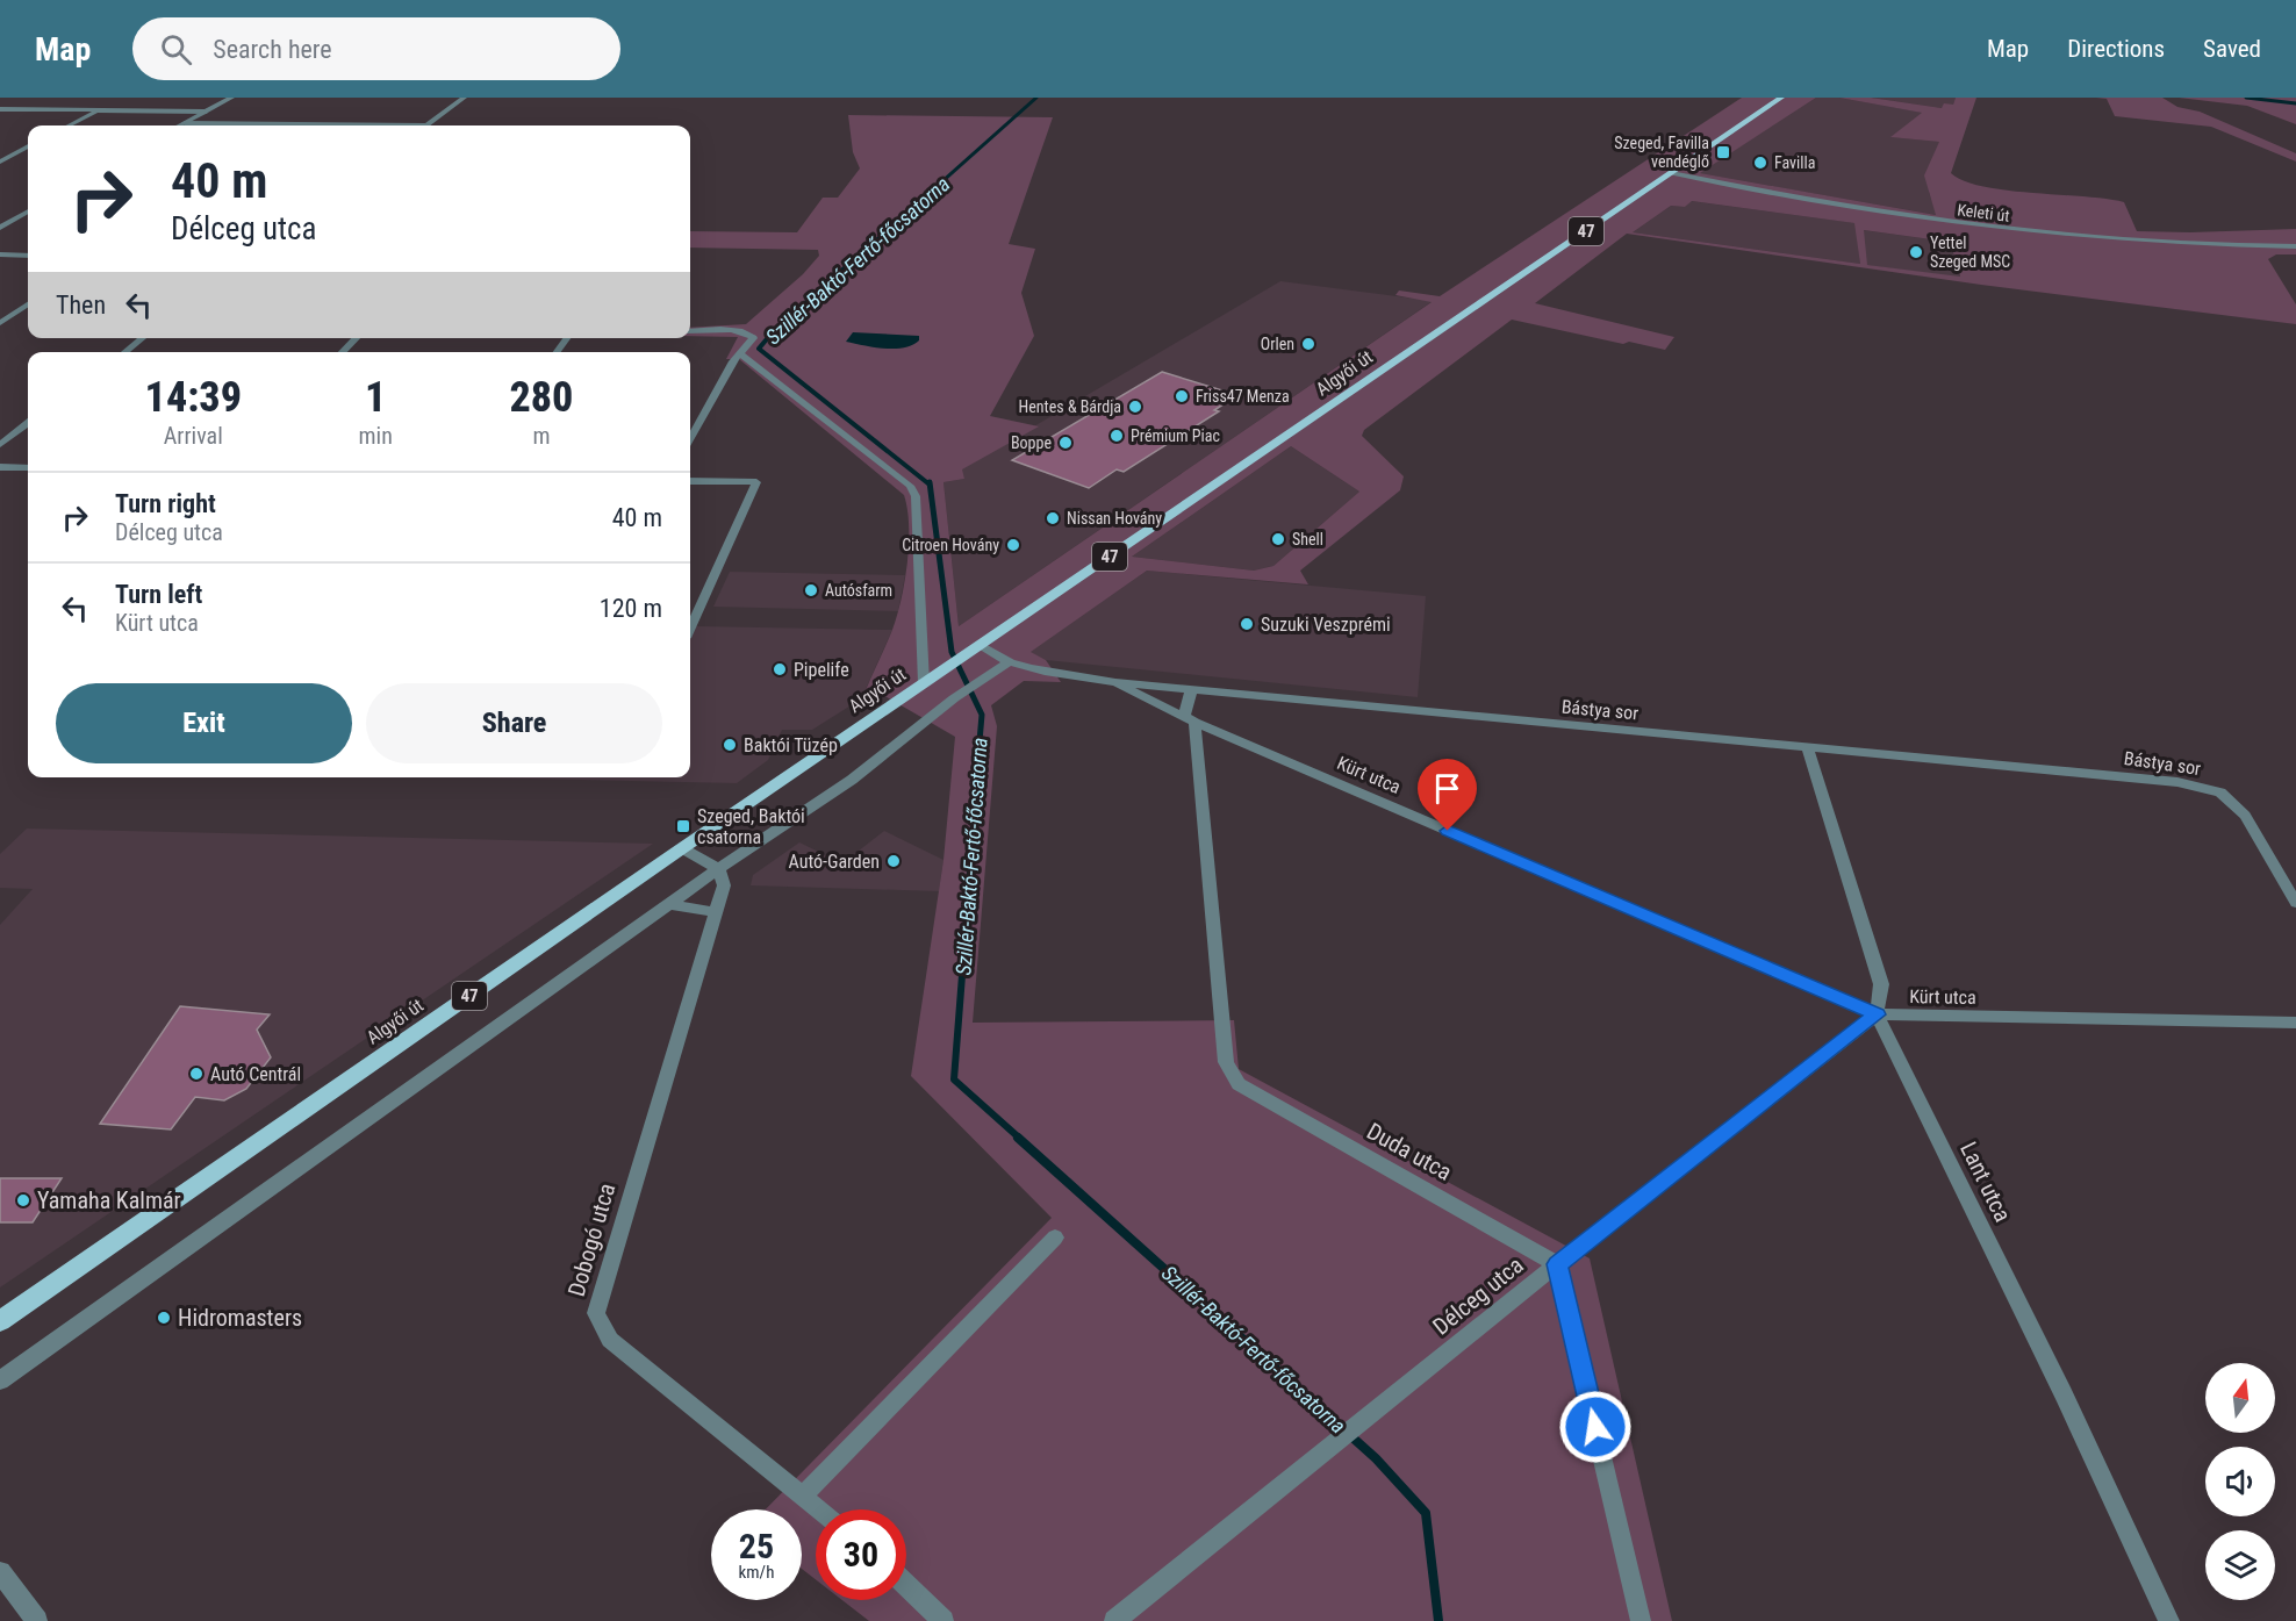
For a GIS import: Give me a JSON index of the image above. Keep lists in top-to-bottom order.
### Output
{
  "streets": {
    "main road": ["47", "Algyői út"],
    "street": [
      "Keleti út",
      "Bástya sor",
      "Kürt utca",
      "Duda utca",
      "Lant utca",
      "Dobogó utca",
      "Délceg utca"
    ]
  },
  "crossings": [
    ["Keleti út", "Algyői út"],
    ["Algyői út", "Bástya sor"],
    ["Bástya sor", "Kürt utca"],
    ["Bástya sor", "Duda utca"],
    ["Kürt utca", "Duda utca"],
    ["Kürt utca", "Lant utca"],
    ["Kürt utca", "Délceg utca"],
    ["Duda utca", "Délceg utca"],
    ["Lant utca", "Délceg utca"]
  ],
  "water": ["Szillér-Baktó-Fertő-főcsatorna"],
  "places": {
    "transit": ["Szeged, Favilla vendéglő", "Szeged, Baktói csatorna"],
    "other": [
      "Favilla",
      "Yettel Szeged MSC",
      "Orlen",
      "Friss47 Menza",
      "Hentes & Bárdja",
      "Prémium Piac",
      "Boppe",
      "Nissan Hovány",
      "Shell",
      "Citroen Hovány",
      "Autósfarm",
      "Suzuki Veszprémi",
      "Pipelife",
      "Baktói Tüzép",
      "Autó-Garden",
      "Autó Centrál",
      "Yamaha Kalmár",
      "Hidromasters"
    ]
  },
  "north": "top",
  "page": {
    "header": "Map",
    "search": "Search here",
    "nav": ["Map", "Directions", "Saved"],
    "turn": ["40 m", "Délceg utca"],
    "then": "Then",
    "eta": [
      "14:39",
      "Arrival",
      "1",
      "min",
      "280",
      "m"
    ],
    "list": [
      {
        "name": "Turn right",
        "note": "Délceg utca",
        "value": "40 m"
      },
      {
        "name": "Turn left",
        "note": "Kürt utca",
        "value": "120 m"
      }
    ],
    "buttons": ["Exit", "Share"],
    "speed": "25 km/h",
    "limit": "30"
  }
}
